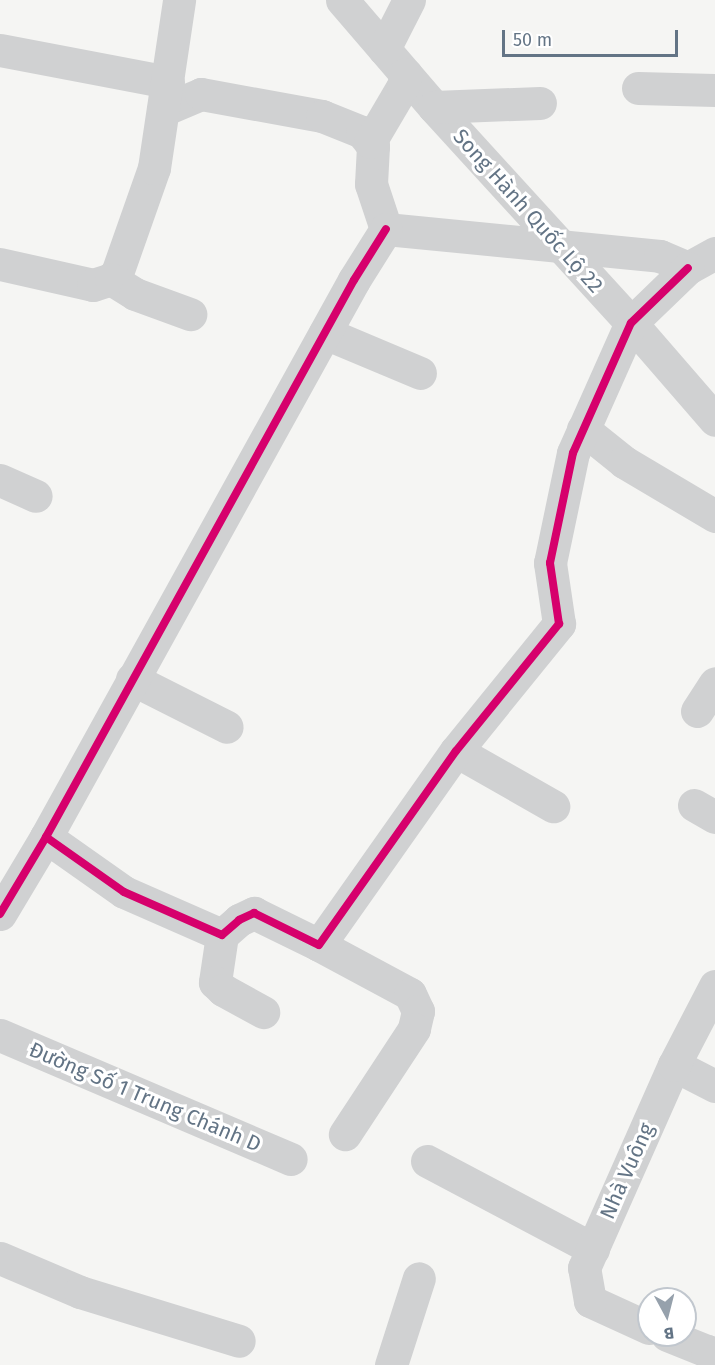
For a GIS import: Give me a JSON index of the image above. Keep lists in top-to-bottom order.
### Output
{
  "streets": {
    "street": ["Song Hành Quốc Lộ 22", "Đường Số 1 Trung Chánh D", "Nhà Vuông"]
  },
  "scale_bar": "50 m",
  "north": "bottom"
}
